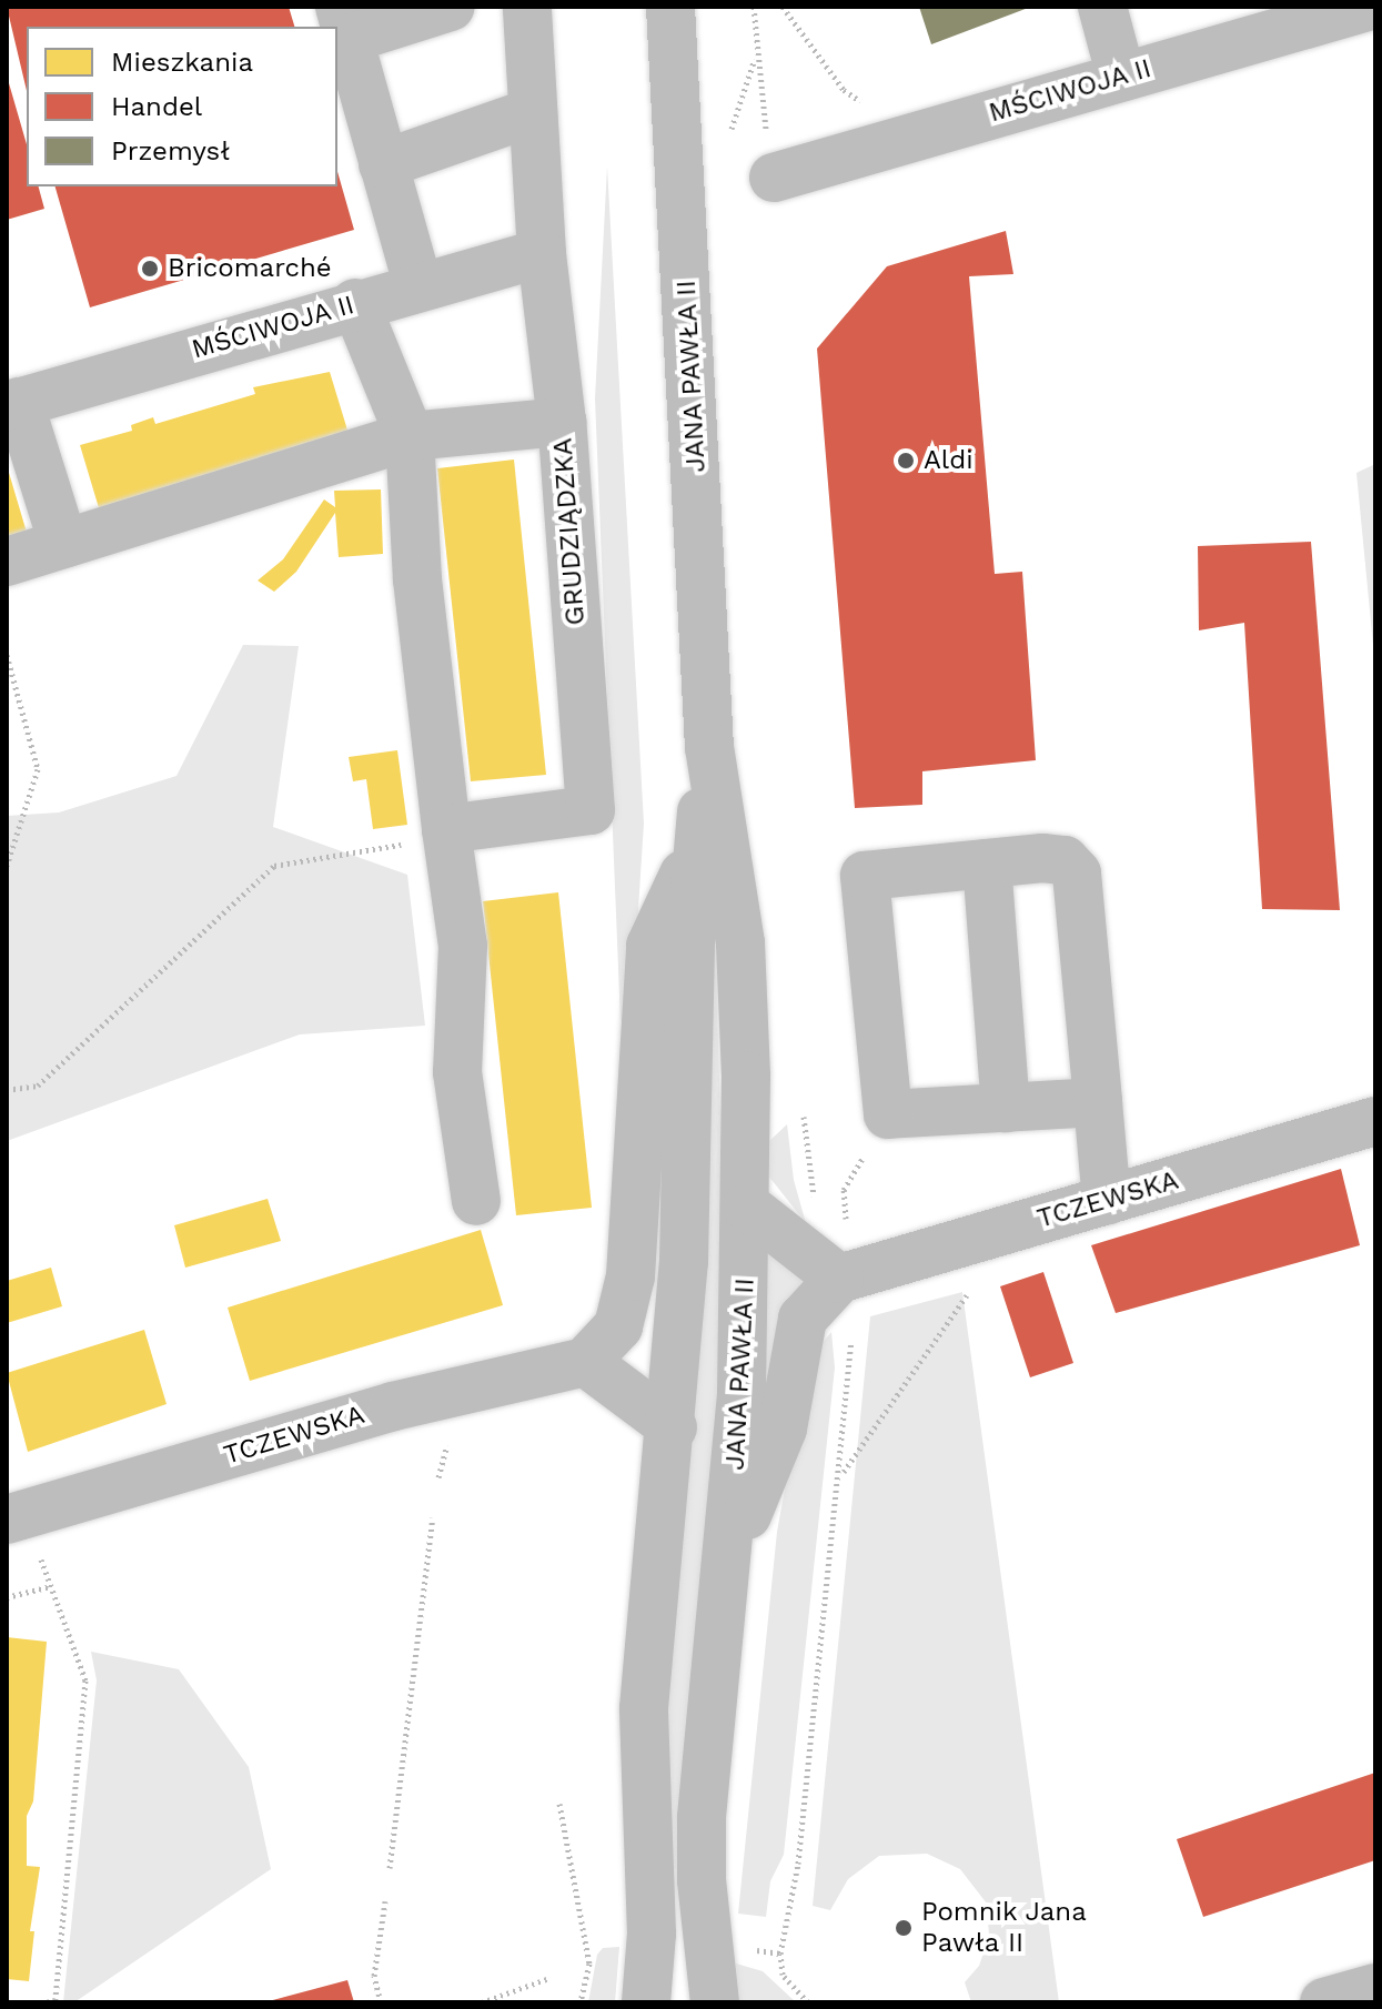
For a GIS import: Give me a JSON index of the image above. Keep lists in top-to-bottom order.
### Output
{
  "streets": {
    "main road": [
      "MŚCIWOJA II",
      "JANA PAWŁA II",
      "GRUDZIĄDZKA",
      "TCZEWSKA"
    ]
  },
  "crossings": [
    ["MŚCIWOJA II", "GRUDZIĄDZKA"]
  ],
  "places": ["Bricomarché", "Aldi", "Pomnik Jana Pawła II"],
  "legend": ["Mieszkania", "Handel", "Przemysł"]
}
